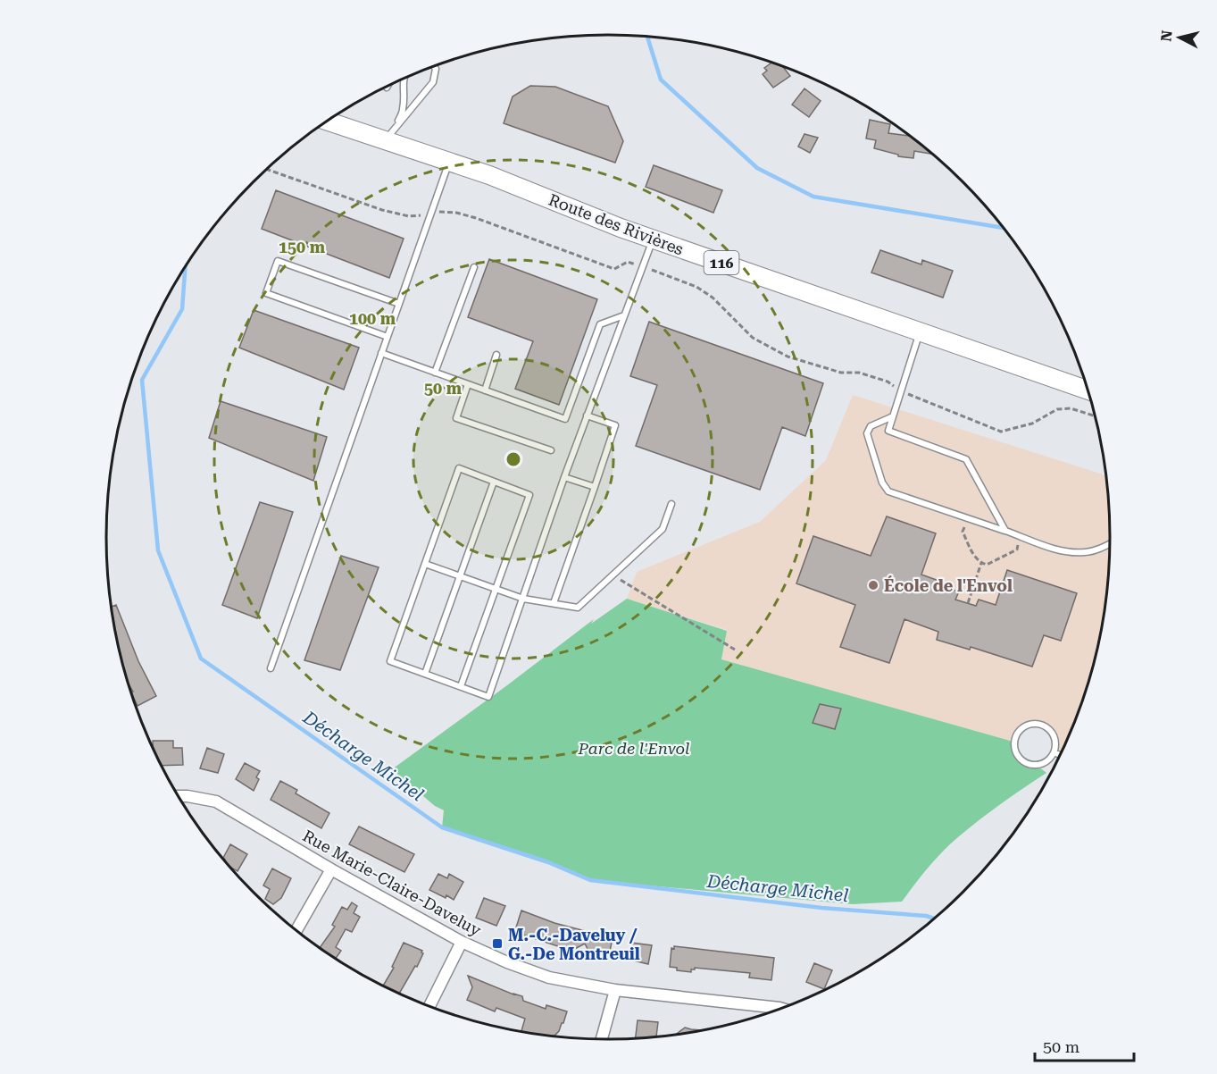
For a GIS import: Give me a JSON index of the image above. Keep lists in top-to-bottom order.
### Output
{
  "streets": {
    "main road": ["Route des Rivières", "116"],
    "street": ["Rue Marie-Claire-Daveluy"]
  },
  "water": ["Décharge Michel"],
  "parks": ["Parc de l'Envol"],
  "places": {
    "other": ["École de l'Envol"],
    "transit": ["M.-C.-Daveluy / G.-De Montreuil"]
  },
  "scale_bar": "50 m",
  "north": "left",
  "rings": ["150 m", "100 m", "50 m"]
}
